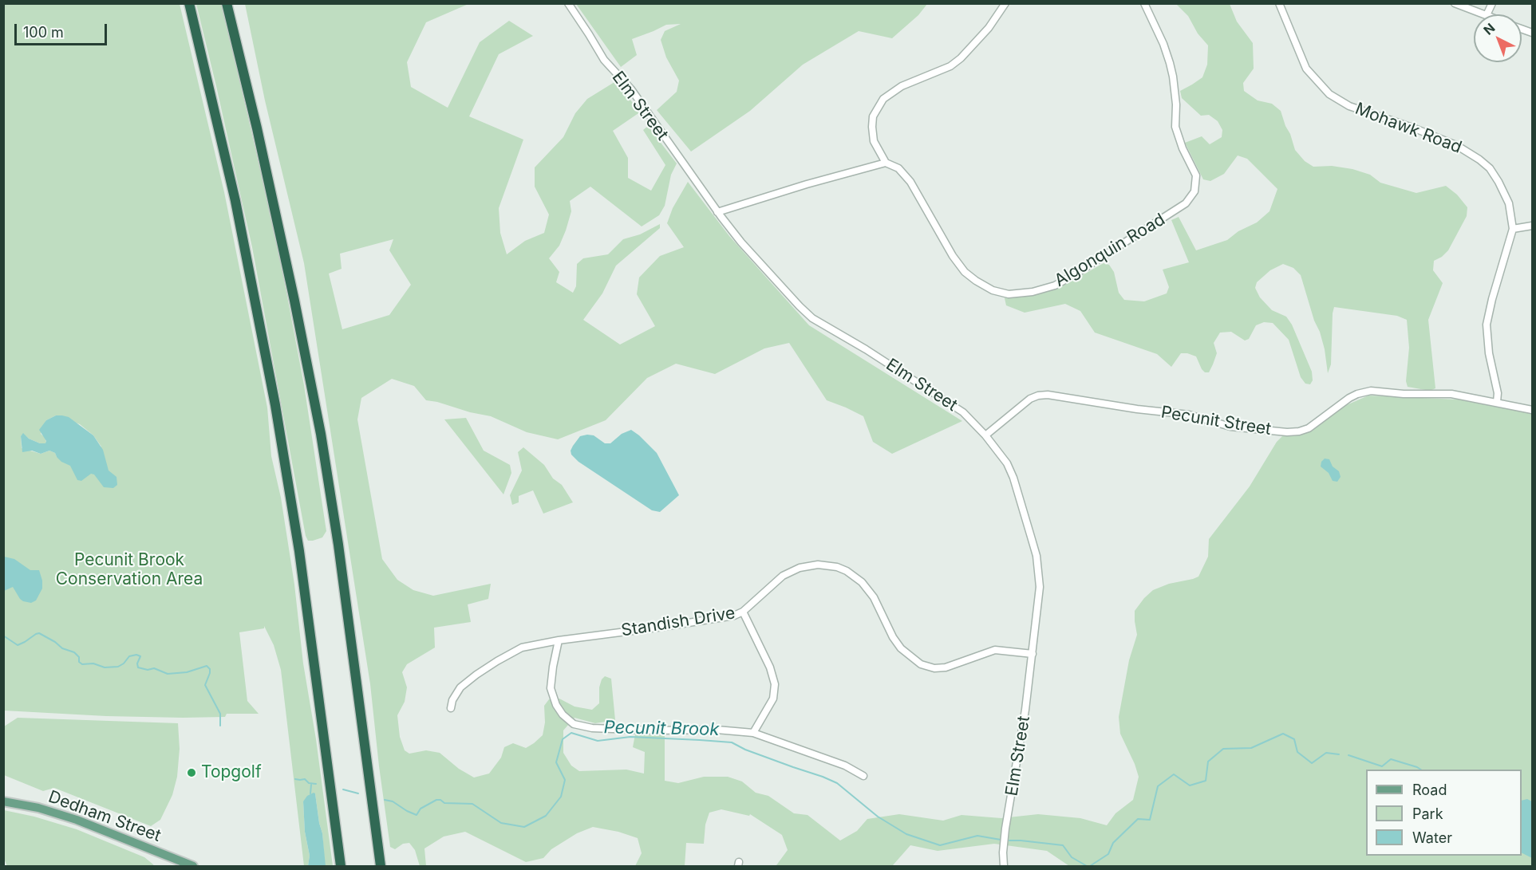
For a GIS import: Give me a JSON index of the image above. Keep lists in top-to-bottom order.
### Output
{
  "streets": {
    "main road": ["Dedham Street"],
    "street": [
      "Elm Street",
      "Mohawk Road",
      "Algonquin Road",
      "Pecunit Street",
      "Standish Drive"
    ]
  },
  "crossings": [
    ["Elm Street", "Pecunit Street"],
    ["Elm Street", "Standish Drive"],
    ["Mohawk Road", "Pecunit Street"]
  ],
  "water": ["Pecunit Brook"],
  "parks": ["Pecunit Brook Conservation Area"],
  "places": ["Topgolf"],
  "legend": ["Road", "Park", "Water"],
  "scale_bar": "100 m",
  "north": "top left"
}
